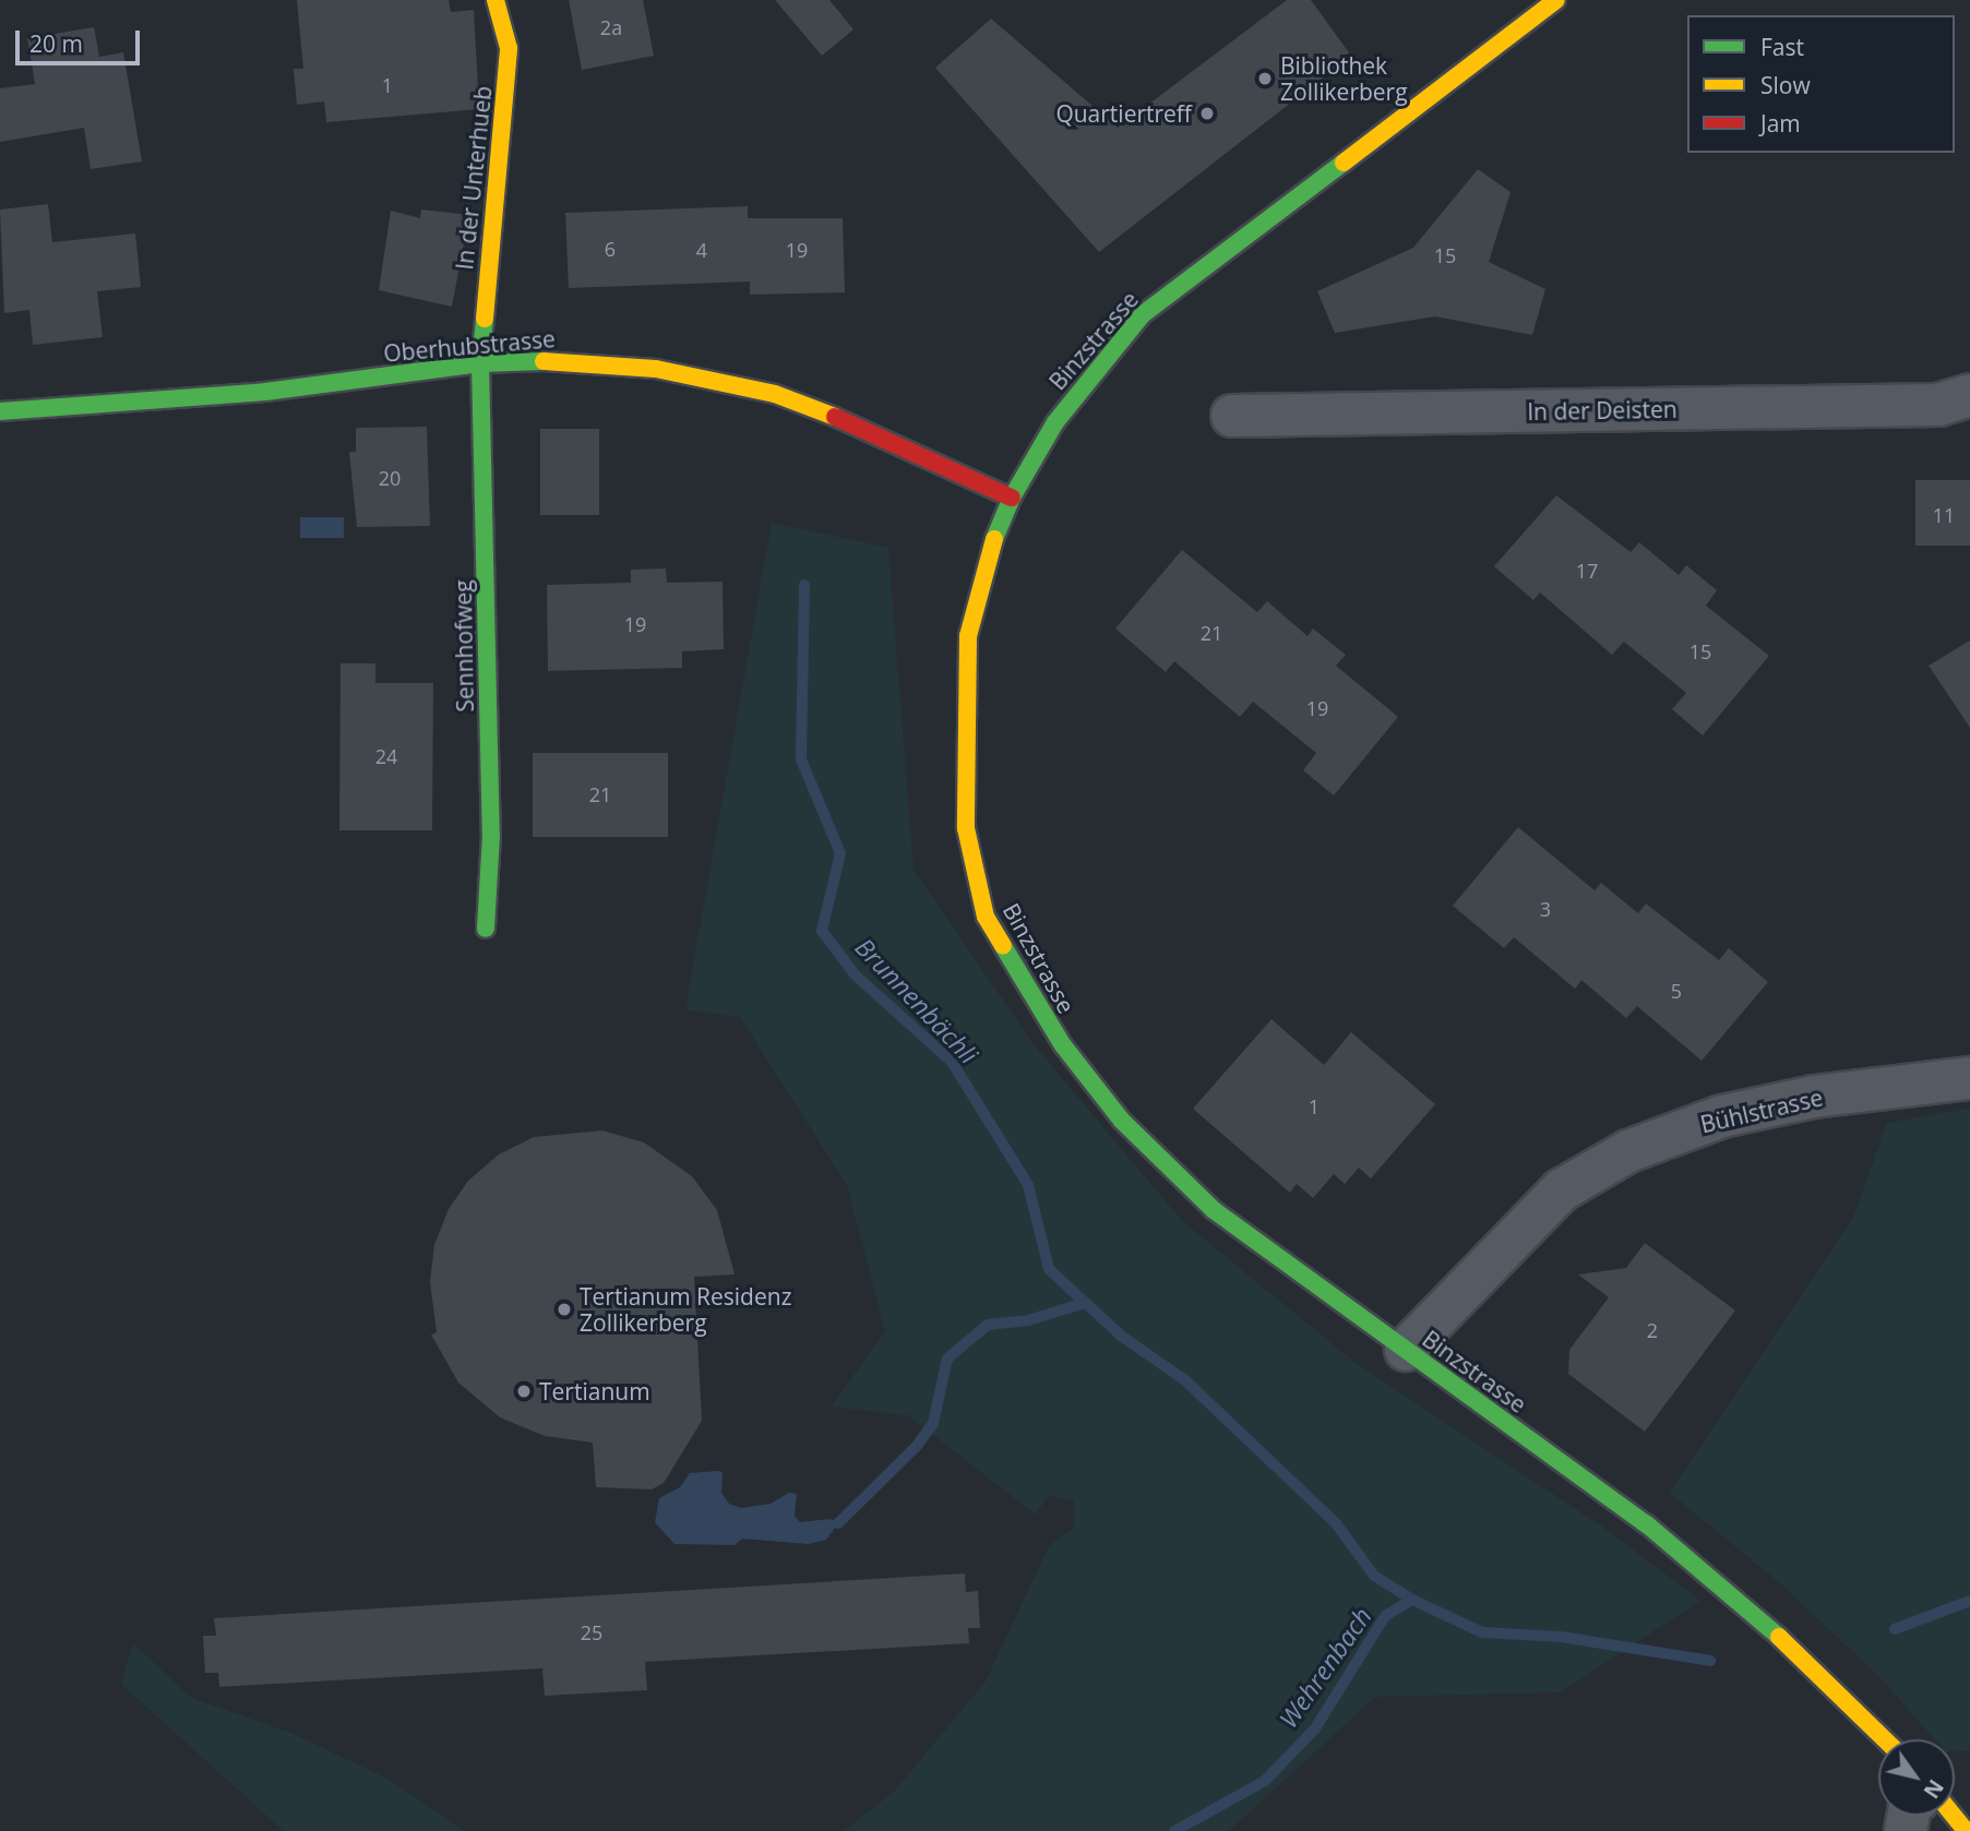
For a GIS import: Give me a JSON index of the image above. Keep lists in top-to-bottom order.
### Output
{
  "streets": {
    "main road": [
      "In der Unterhueb",
      "Binzstrasse",
      "Oberhubstrasse",
      "Sennhofweg"
    ],
    "street": ["In der Deisten", "Bühlstrasse"]
  },
  "crossings": [
    ["In der Unterhueb", "Oberhubstrasse"],
    ["In der Unterhueb", "Sennhofweg"],
    ["Binzstrasse", "Oberhubstrasse"],
    ["Binzstrasse", "Bühlstrasse"],
    ["Oberhubstrasse", "Sennhofweg"]
  ],
  "water": ["Brunnenbächli", "Wehrenbach"],
  "places": [
    "Bibliothek Zollikerberg",
    "Quartiertreff",
    "Tertianum Residenz Zollikerberg",
    "Tertianum"
  ],
  "house_numbers": [
    "2a",
    "1",
    "6",
    "4",
    "19",
    "15",
    "20",
    "11",
    "17",
    "19",
    "21",
    "15",
    "19",
    "24",
    "21",
    "3",
    "5",
    "1",
    "2",
    "25"
  ],
  "legend": ["Fast", "Slow", "Jam"],
  "scale_bar": "20 m",
  "north": "bottom right"
}
